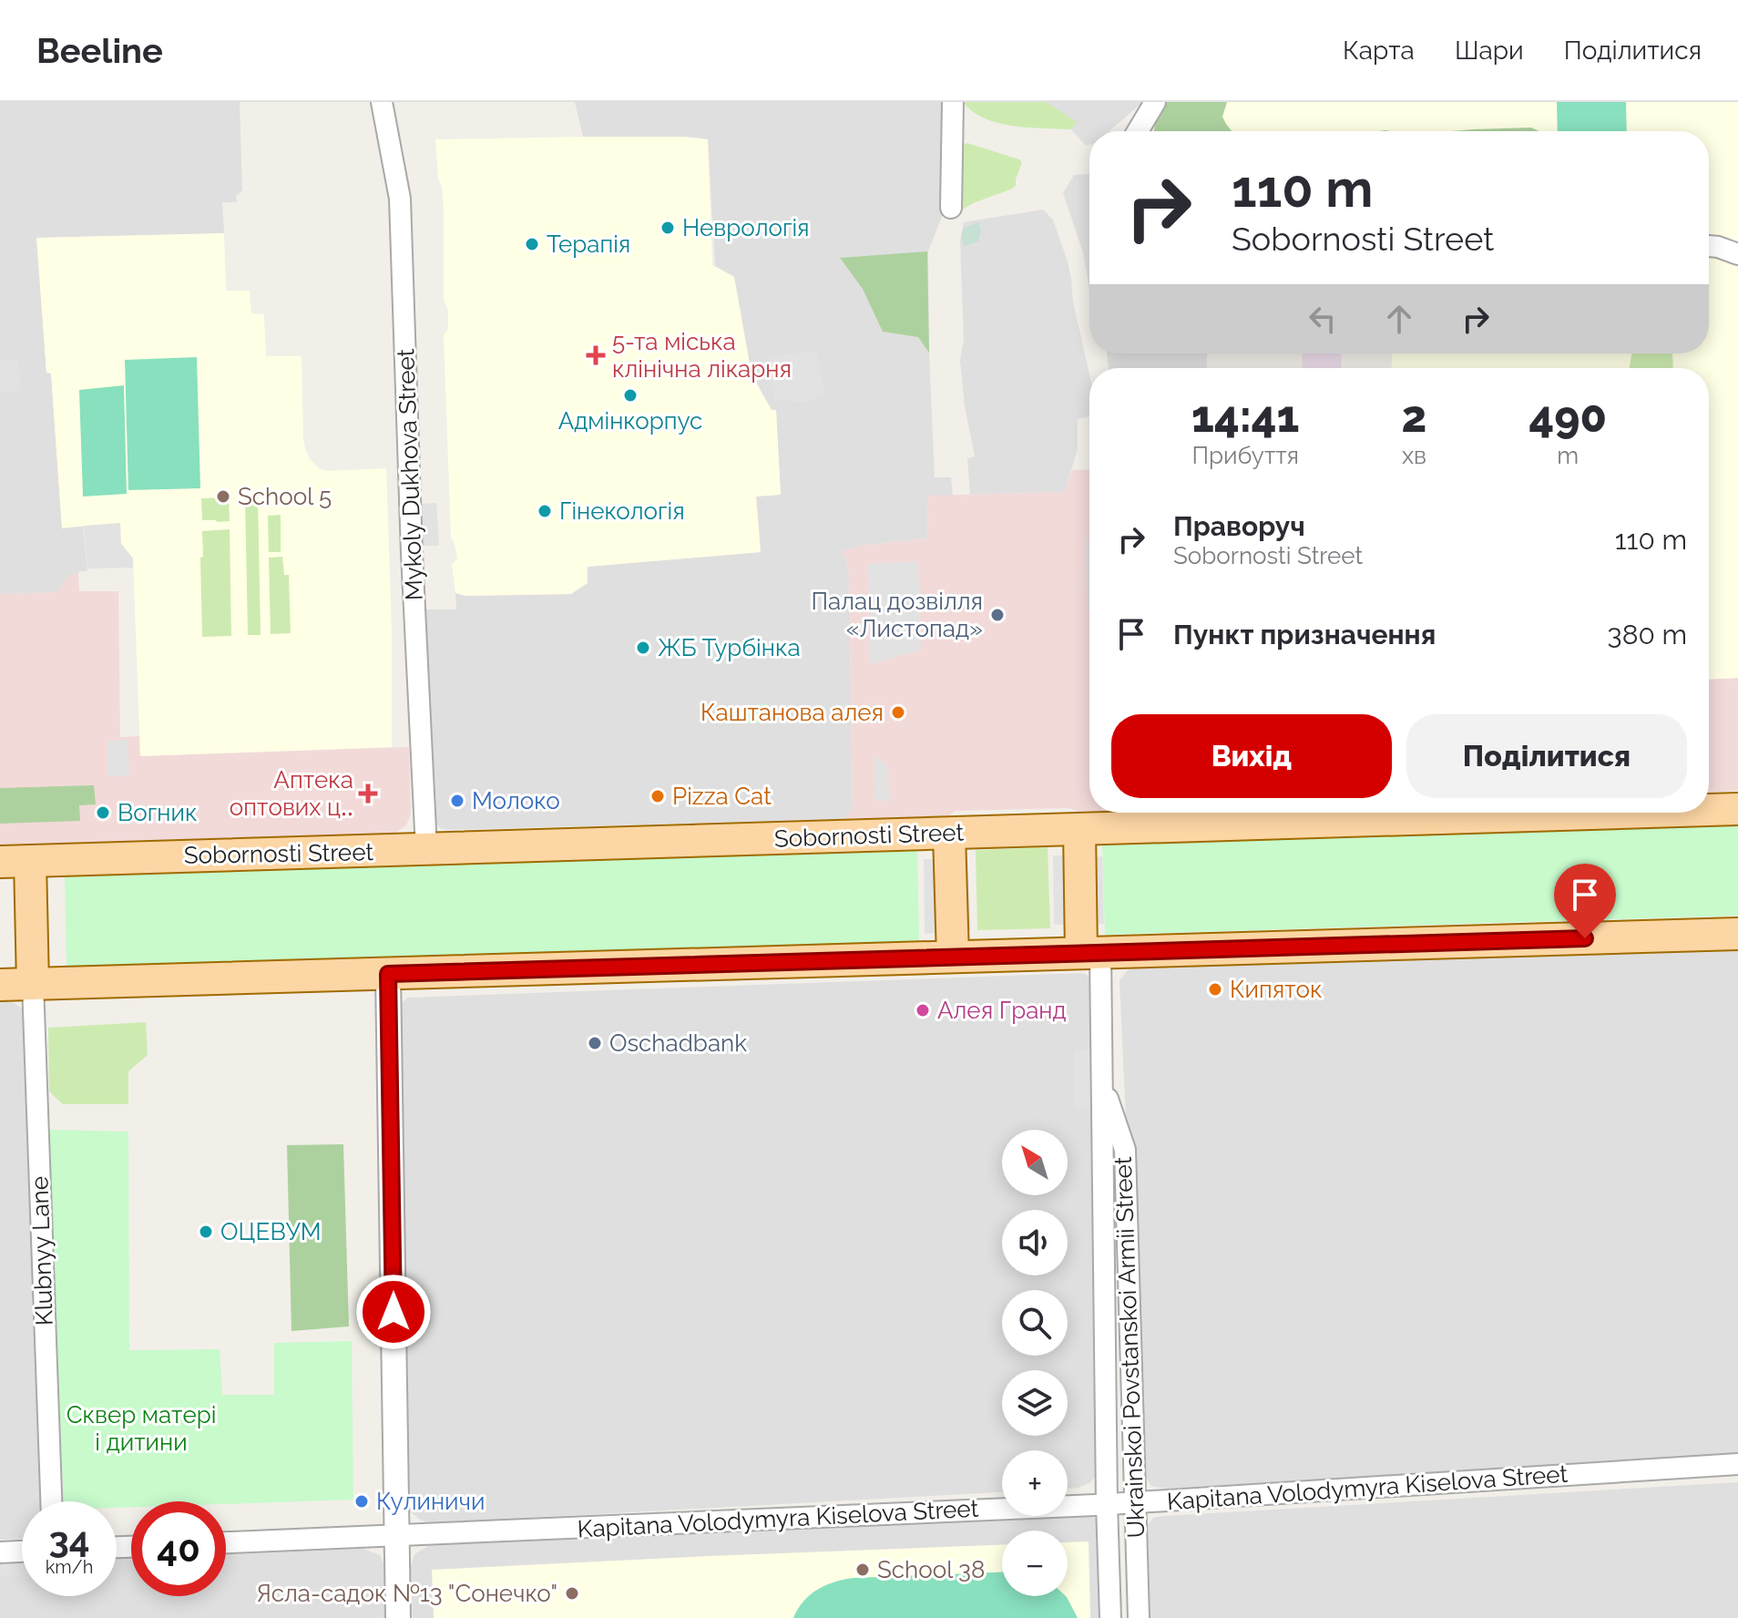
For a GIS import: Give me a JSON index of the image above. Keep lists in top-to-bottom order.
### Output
{
  "streets": {
    "main road": ["Sobornosti Street"],
    "street": [
      "Mykoly Dukhova Street",
      "Klubnyy Lane",
      "Ukrainskoi Povstanskoi Armii Street",
      "Kapitana Volodymyra Kiselova Street"
    ]
  },
  "crossings": [
    ["Mykoly Dukhova Street", "Sobornosti Street"],
    ["Ukrainskoi Povstanskoi Armii Street", "Kapitana Volodymyra Kiselova Street"]
  ],
  "parks": ["Сквер матері і дитини"],
  "places": {
    "other": [
      "Неврологія",
      "Терапія",
      "Адмінкорпус",
      "School 5",
      "Гінекологія",
      "Палац дозвілля «Листопад»",
      "ЖБ Турбінка",
      "Каштанова алея",
      "Pizza Cat",
      "Молоко",
      "Вогник",
      "Кипяток",
      "Алея Гранд",
      "Oschadbank",
      "ОЦЕВУМ",
      "Кулиничи",
      "School 38",
      "Ясла-садок №13 \"Сонечко\""
    ],
    "health": ["5-та міська клінічна лікарня", "Аптека оптових ц‥"]
  },
  "north": "top left",
  "page": {
    "header": "Beeline",
    "nav": ["Карта", "Шари", "Поділитися"],
    "turn": ["110 m", "Sobornosti Street"],
    "eta": [
      "14:41",
      "Прибуття",
      "2",
      "хв",
      "490",
      "m"
    ],
    "list": [
      {
        "name": "Праворуч",
        "note": "Sobornosti Street",
        "value": "110 m"
      },
      {
        "name": "Пункт призначення",
        "value": "380 m"
      }
    ],
    "buttons": ["Вихід", "Поділитися"],
    "map_buttons": ["+", "−"],
    "speed": "34 km/h",
    "limit": "40"
  }
}
